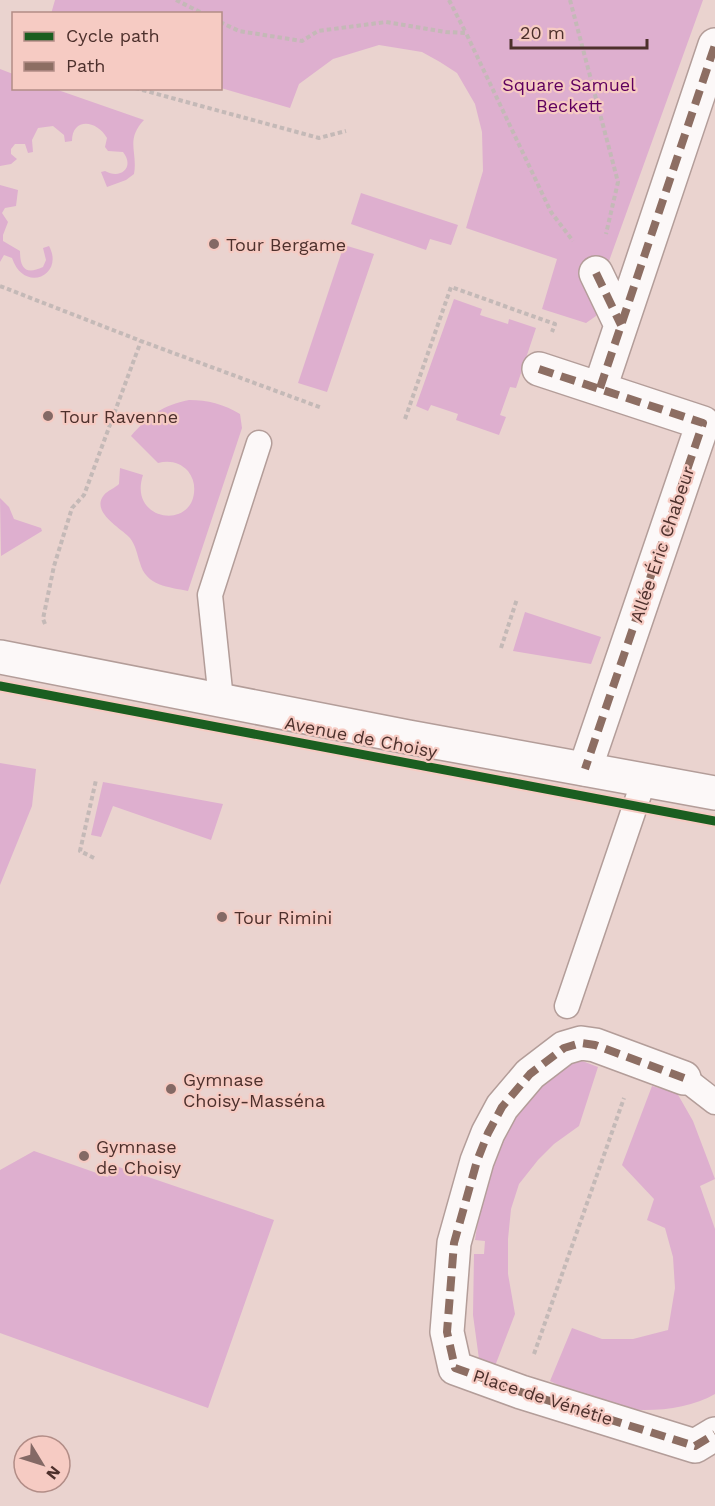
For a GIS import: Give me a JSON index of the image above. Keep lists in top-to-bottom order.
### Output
{
  "streets": {
    "street": ["Allée Éric Chabeur", "Avenue de Choisy", "Place de Vénétie"]
  },
  "crossings": [
    ["Allée Éric Chabeur", "Avenue de Choisy"]
  ],
  "parks": ["Square Samuel Beckett"],
  "places": [
    "Tour Bergame",
    "Tour Ravenne",
    "Tour Rimini",
    "Gymnase Choisy-Masséna",
    "Gymnase de Choisy"
  ],
  "legend": ["Cycle path", "Path"],
  "scale_bar": "20 m",
  "north": "bottom right"
}
